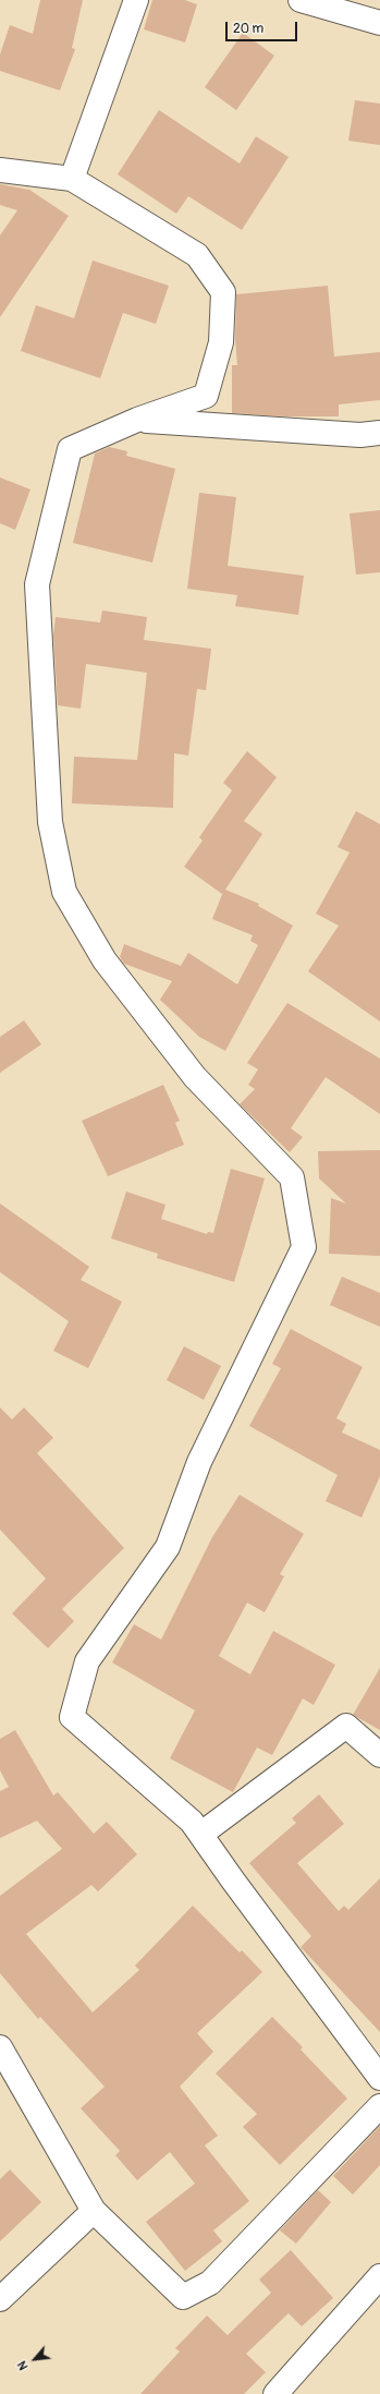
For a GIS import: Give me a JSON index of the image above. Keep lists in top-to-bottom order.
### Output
{
  "scale_bar": "20 m",
  "north": "bottom left"
}
